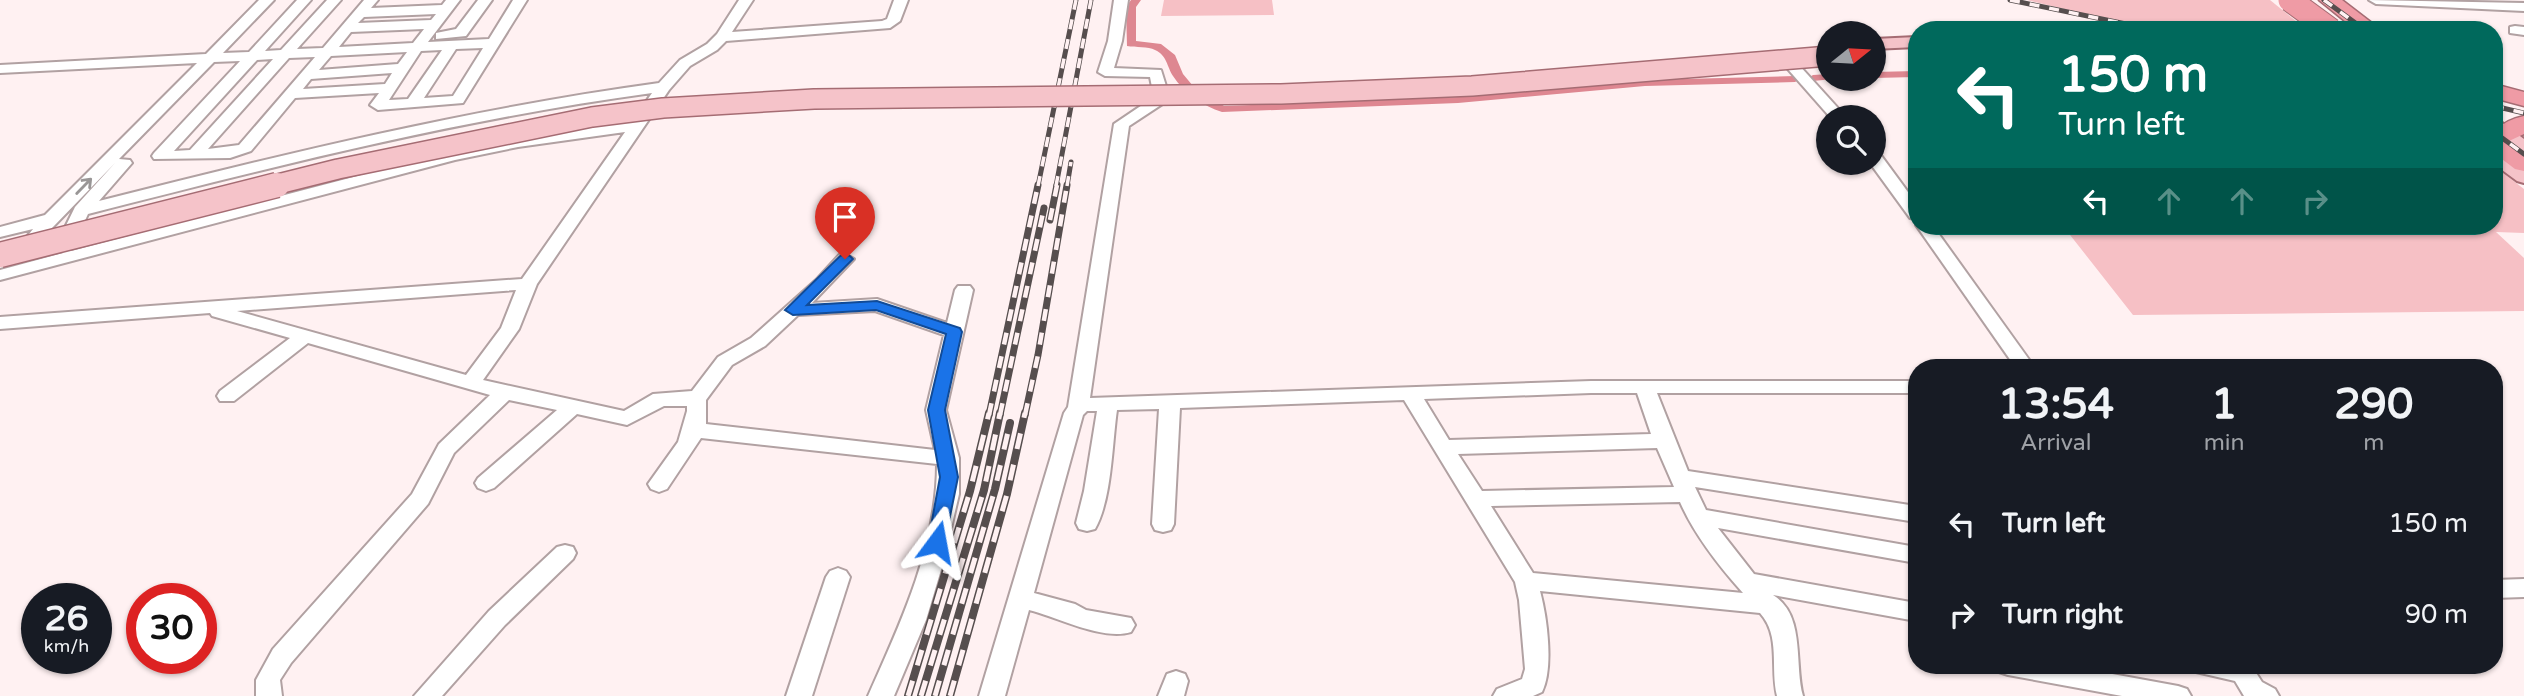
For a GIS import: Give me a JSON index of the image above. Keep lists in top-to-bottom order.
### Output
{
  "north": "right",
  "page": {
    "turn": ["150 m", "Turn left"],
    "eta": [
      "13:54",
      "Arrival",
      "1",
      "min",
      "290",
      "m"
    ],
    "list": [
      {
        "name": "Turn left",
        "value": "150 m"
      },
      {
        "name": "Turn right",
        "value": "90 m"
      }
    ],
    "speed": "26 km/h",
    "limit": "30"
  }
}
